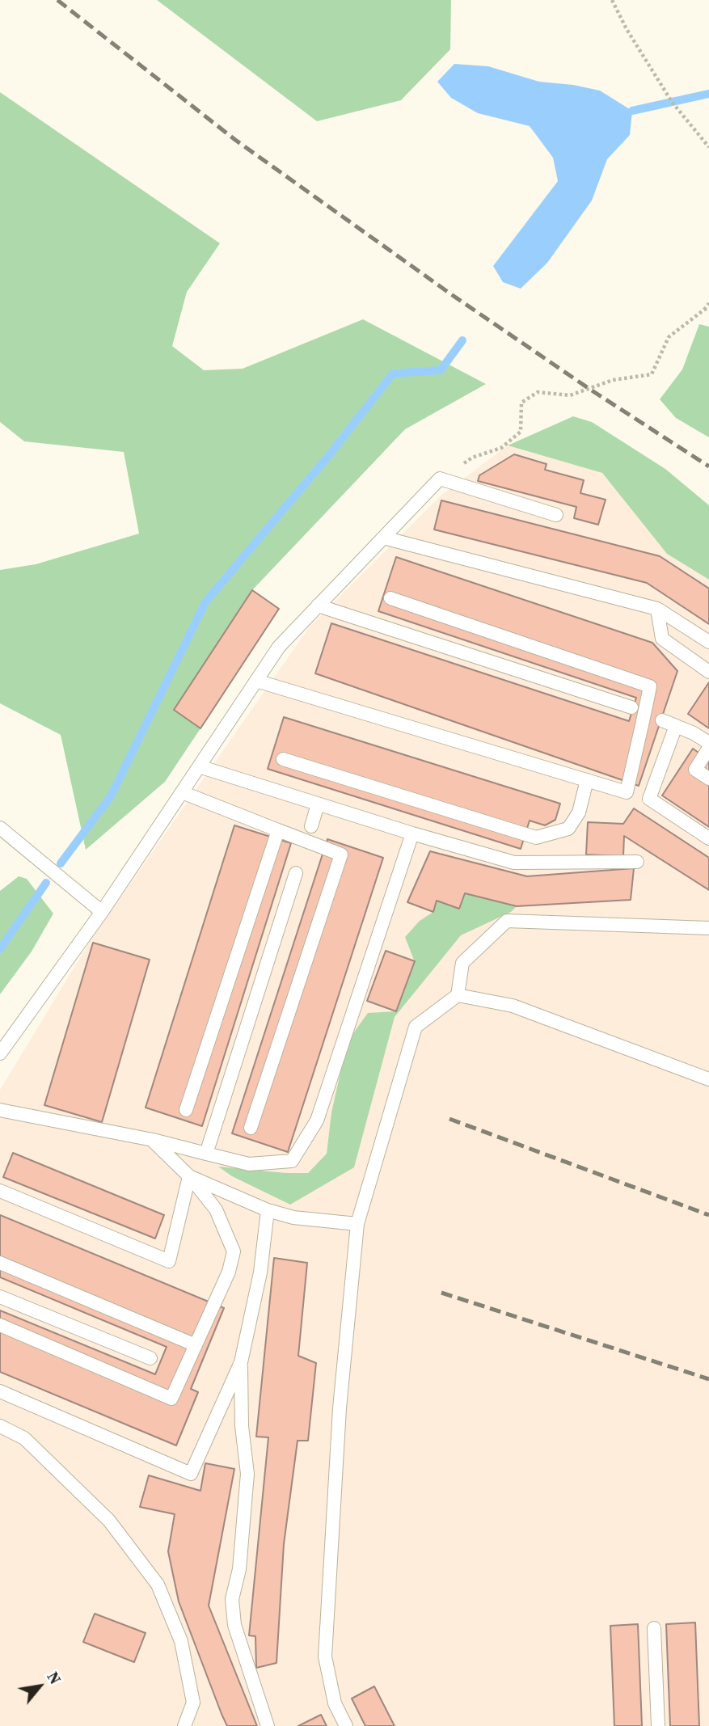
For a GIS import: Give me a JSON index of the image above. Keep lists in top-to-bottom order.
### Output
{
  "north": "top right"
}
